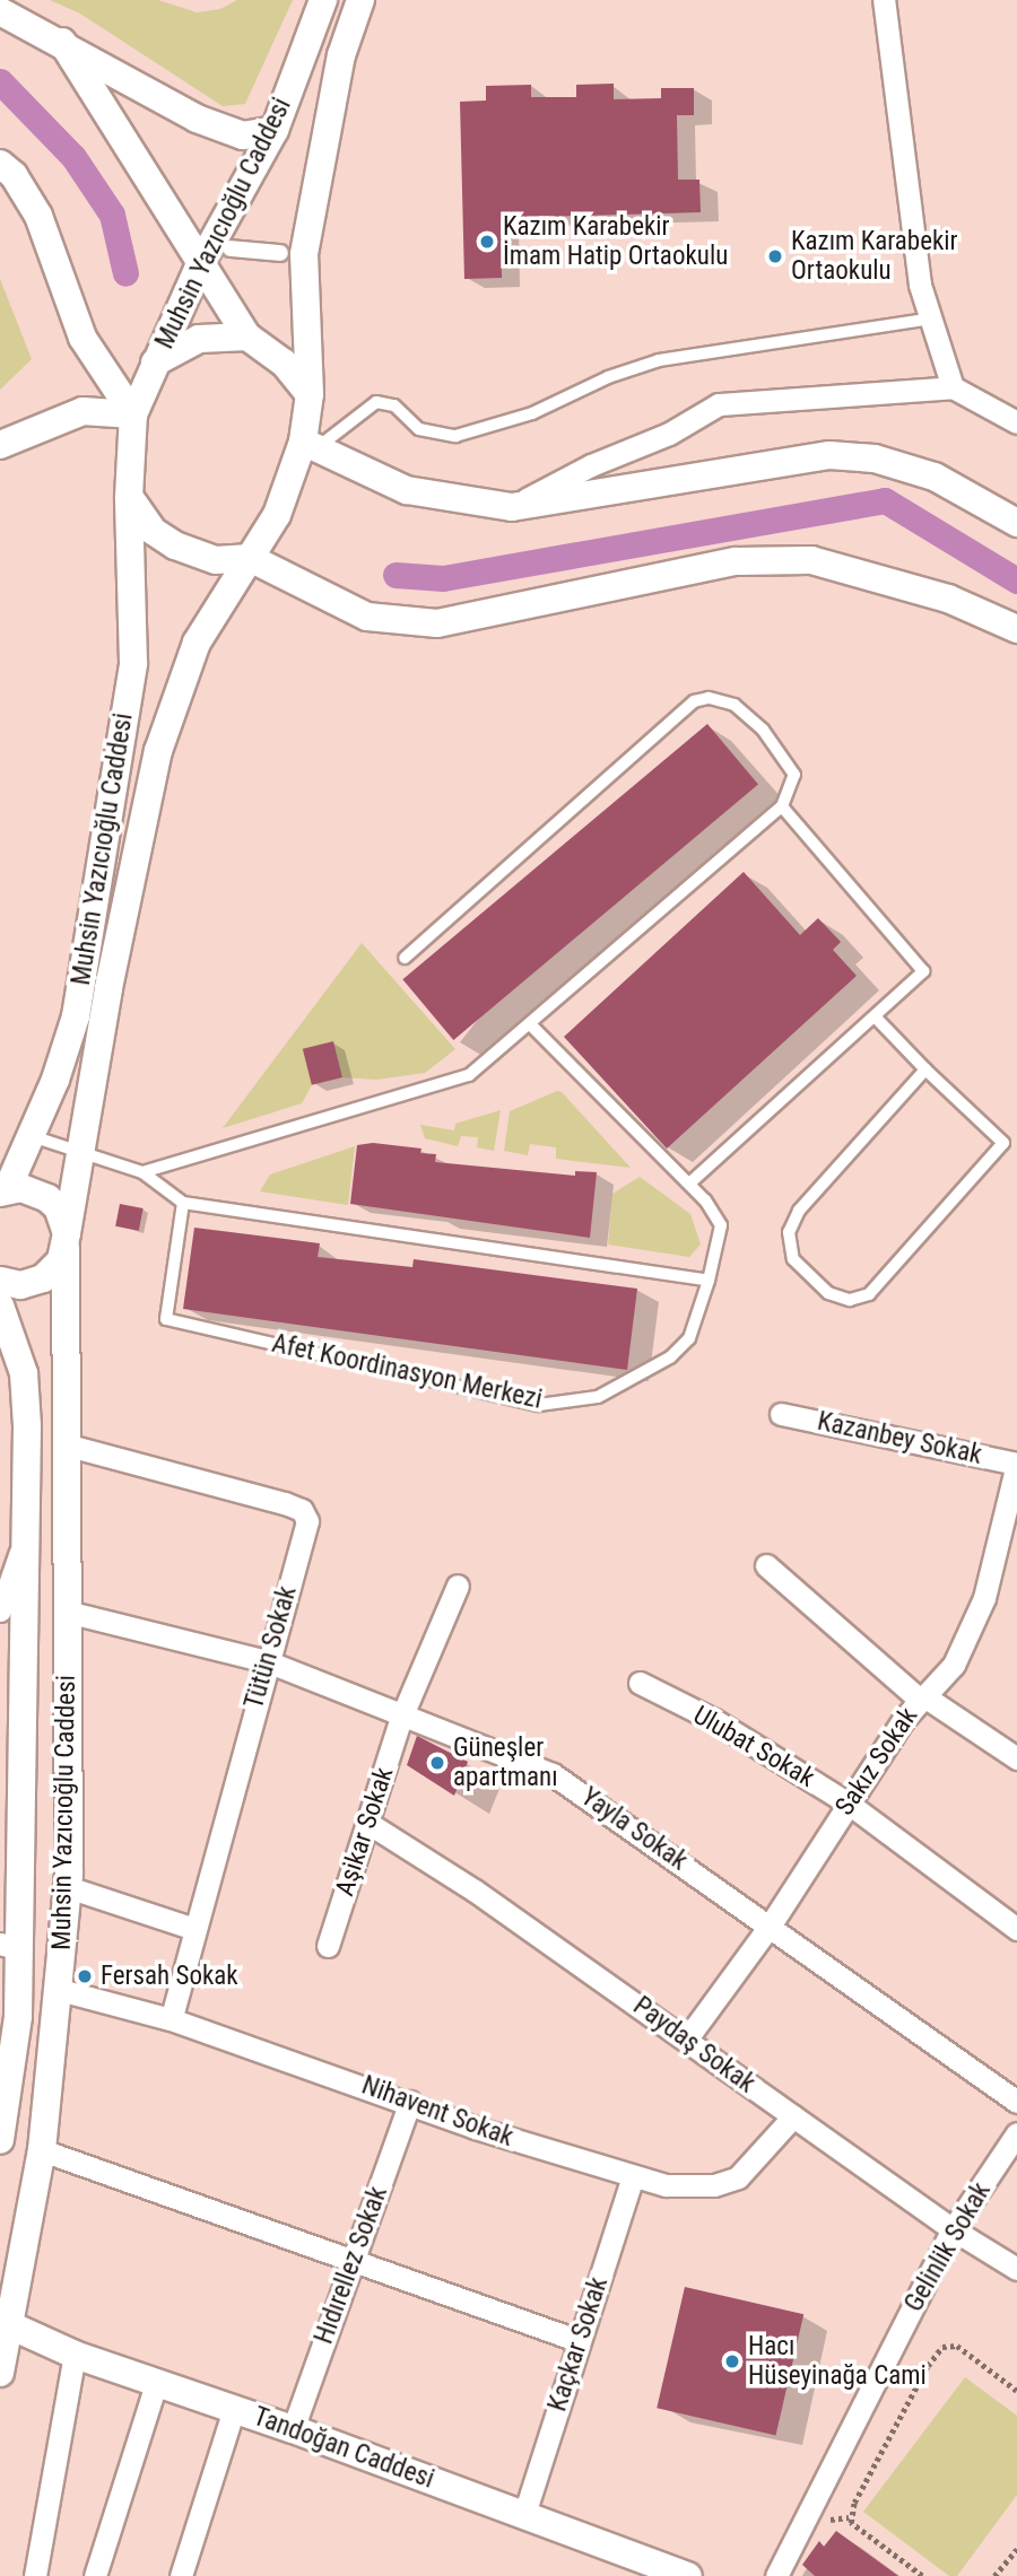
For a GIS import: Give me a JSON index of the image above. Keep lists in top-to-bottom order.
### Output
{
  "streets": {
    "street": [
      "Muhsin Yazıcıoğlu Caddesi",
      "Kazanbey Sokak",
      "Tütün Sokak",
      "Ulubat Sokak",
      "Sakız Sokak",
      "Yayla Sokak",
      "Aşikar Sokak",
      "Paydaş Sokak",
      "Nihavent Sokak",
      "Gelinlik Sokak",
      "Hıdırellez Sokak",
      "Kaçkar Sokak",
      "Tandoğan Caddesi"
    ],
    "lane": ["Afet Koordinasyon Merkezi"]
  },
  "crossings": [
    ["Muhsin Yazıcıoğlu Caddesi", "Tütün Sokak"],
    ["Muhsin Yazıcıoğlu Caddesi", "Yayla Sokak"],
    ["Muhsin Yazıcıoğlu Caddesi", "Nihavent Sokak"],
    ["Muhsin Yazıcıoğlu Caddesi", "Tandoğan Caddesi"],
    ["Kazanbey Sokak", "Sakız Sokak"],
    ["Tütün Sokak", "Yayla Sokak"],
    ["Tütün Sokak", "Nihavent Sokak"],
    ["Ulubat Sokak", "Sakız Sokak"],
    ["Sakız Sokak", "Yayla Sokak"],
    ["Sakız Sokak", "Paydaş Sokak"],
    ["Yayla Sokak", "Aşikar Sokak"],
    ["Aşikar Sokak", "Paydaş Sokak"],
    ["Paydaş Sokak", "Nihavent Sokak"],
    ["Paydaş Sokak", "Gelinlik Sokak"],
    ["Nihavent Sokak", "Hıdırellez Sokak"],
    ["Nihavent Sokak", "Kaçkar Sokak"],
    ["Hıdırellez Sokak", "Tandoğan Caddesi"],
    ["Kaçkar Sokak", "Tandoğan Caddesi"]
  ],
  "places": [
    "Kazım Karabekir İmam Hatip Ortaokulu",
    "Kazım Karabekir Ortaokulu",
    "Güneşler apartmanı",
    "Fersah Sokak",
    "Hacı Hüseyinağa Cami"
  ]
}
